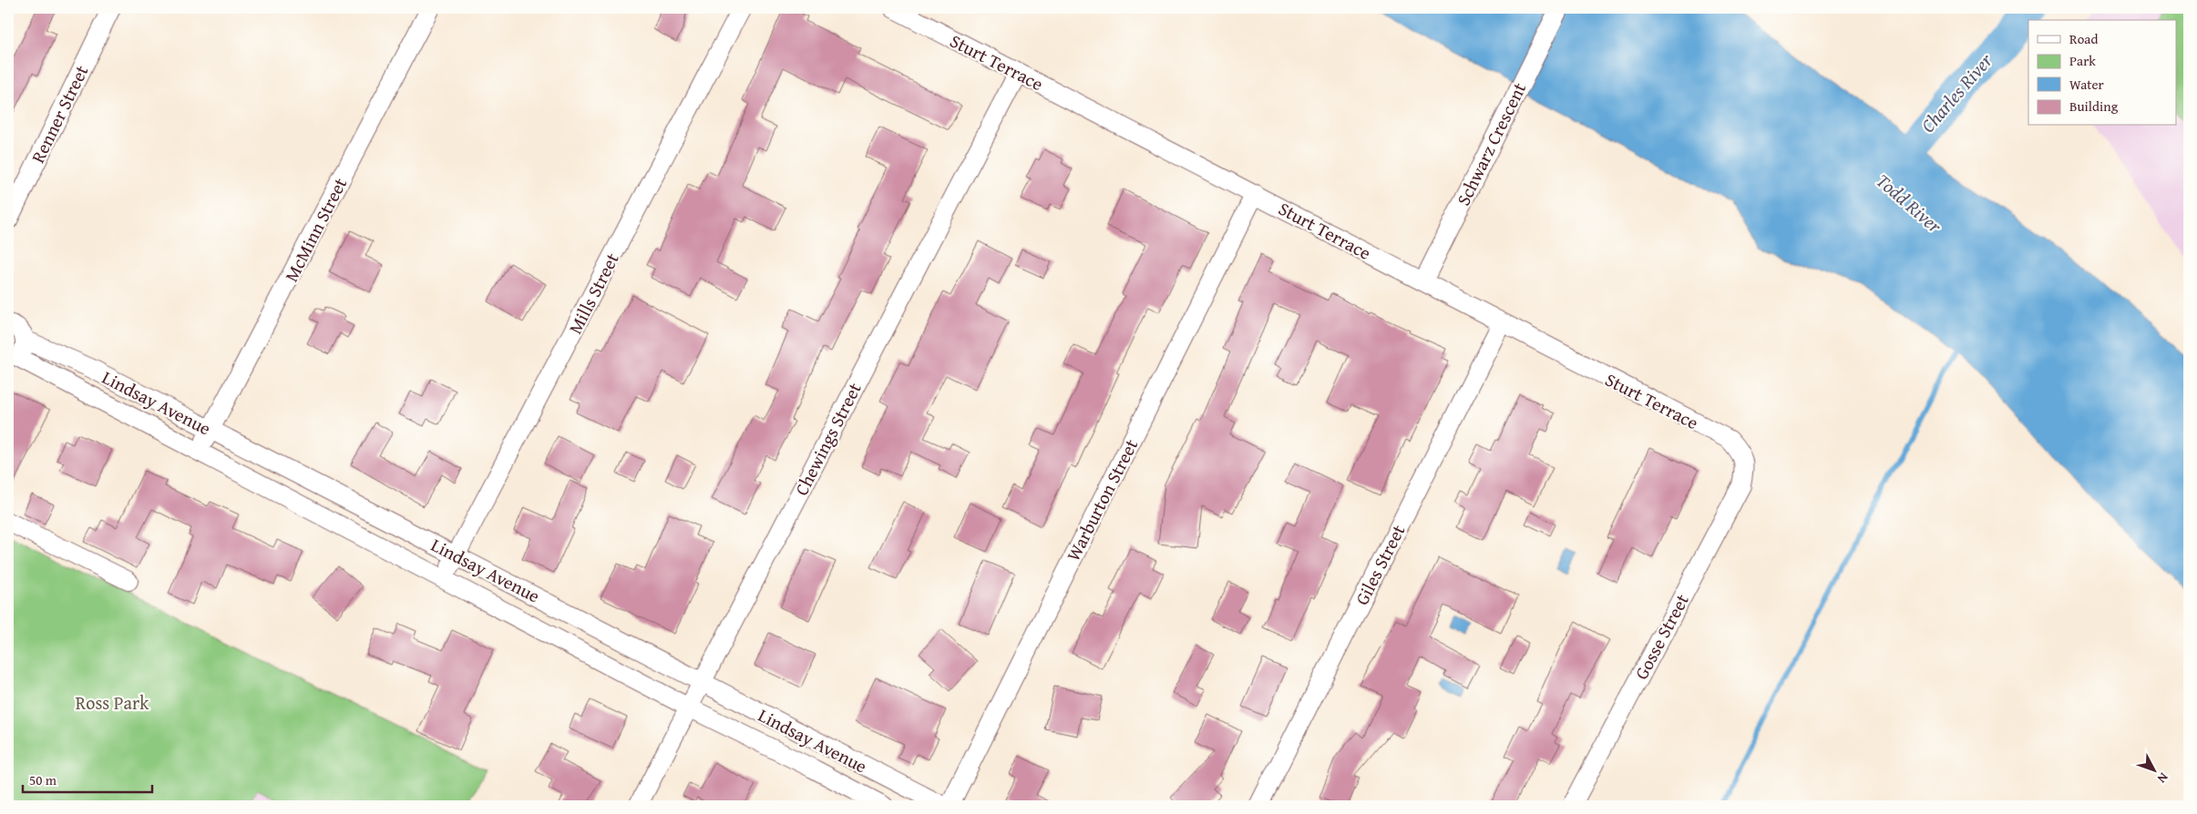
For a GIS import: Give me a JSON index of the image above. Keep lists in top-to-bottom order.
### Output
{
  "streets": {
    "street": [
      "Sturt Terrace",
      "Renner Street",
      "Schwarz Crescent",
      "McMinn Street",
      "Mills Street",
      "Lindsay Avenue",
      "Chewings Street",
      "Warburton Street",
      "Giles Street",
      "Gosse Street"
    ]
  },
  "crossings": [
    ["Sturt Terrace", "Schwarz Crescent"],
    ["Sturt Terrace", "Chewings Street"],
    ["Sturt Terrace", "Warburton Street"],
    ["Sturt Terrace", "Giles Street"],
    ["Sturt Terrace", "Gosse Street"],
    ["McMinn Street", "Lindsay Avenue"],
    ["Mills Street", "Lindsay Avenue"],
    ["Lindsay Avenue", "Chewings Street"]
  ],
  "water": ["Charles River", "Todd River"],
  "parks": ["Ross Park"],
  "legend": [
    "Road",
    "Park",
    "Water",
    "Building"
  ],
  "scale_bar": "50 m",
  "north": "bottom right"
}
